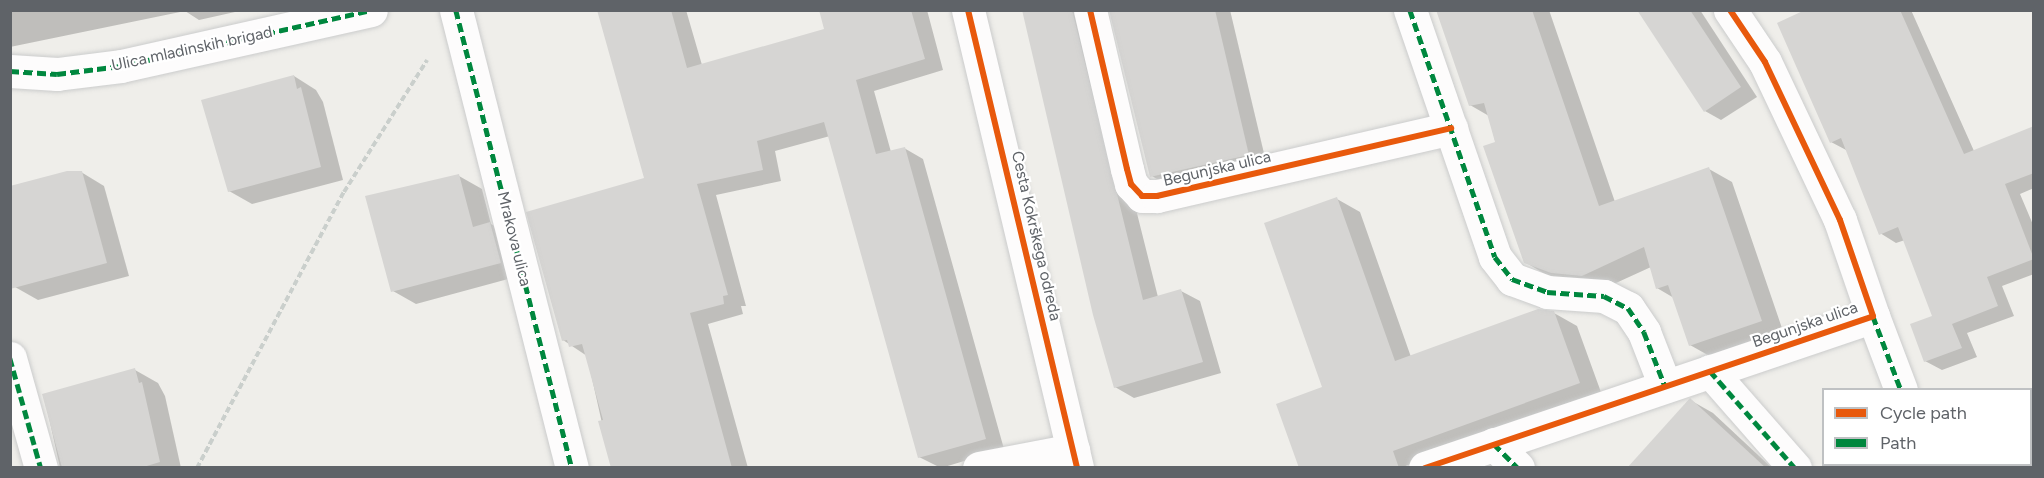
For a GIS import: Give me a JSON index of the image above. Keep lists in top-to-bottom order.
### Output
{
  "streets": {
    "street": [
      "Ulica mladinskih brigad",
      "Begunjska ulica",
      "Cesta Kokrškega odreda",
      "Mrakova ulica"
    ]
  },
  "legend": ["Cycle path", "Path"]
}
